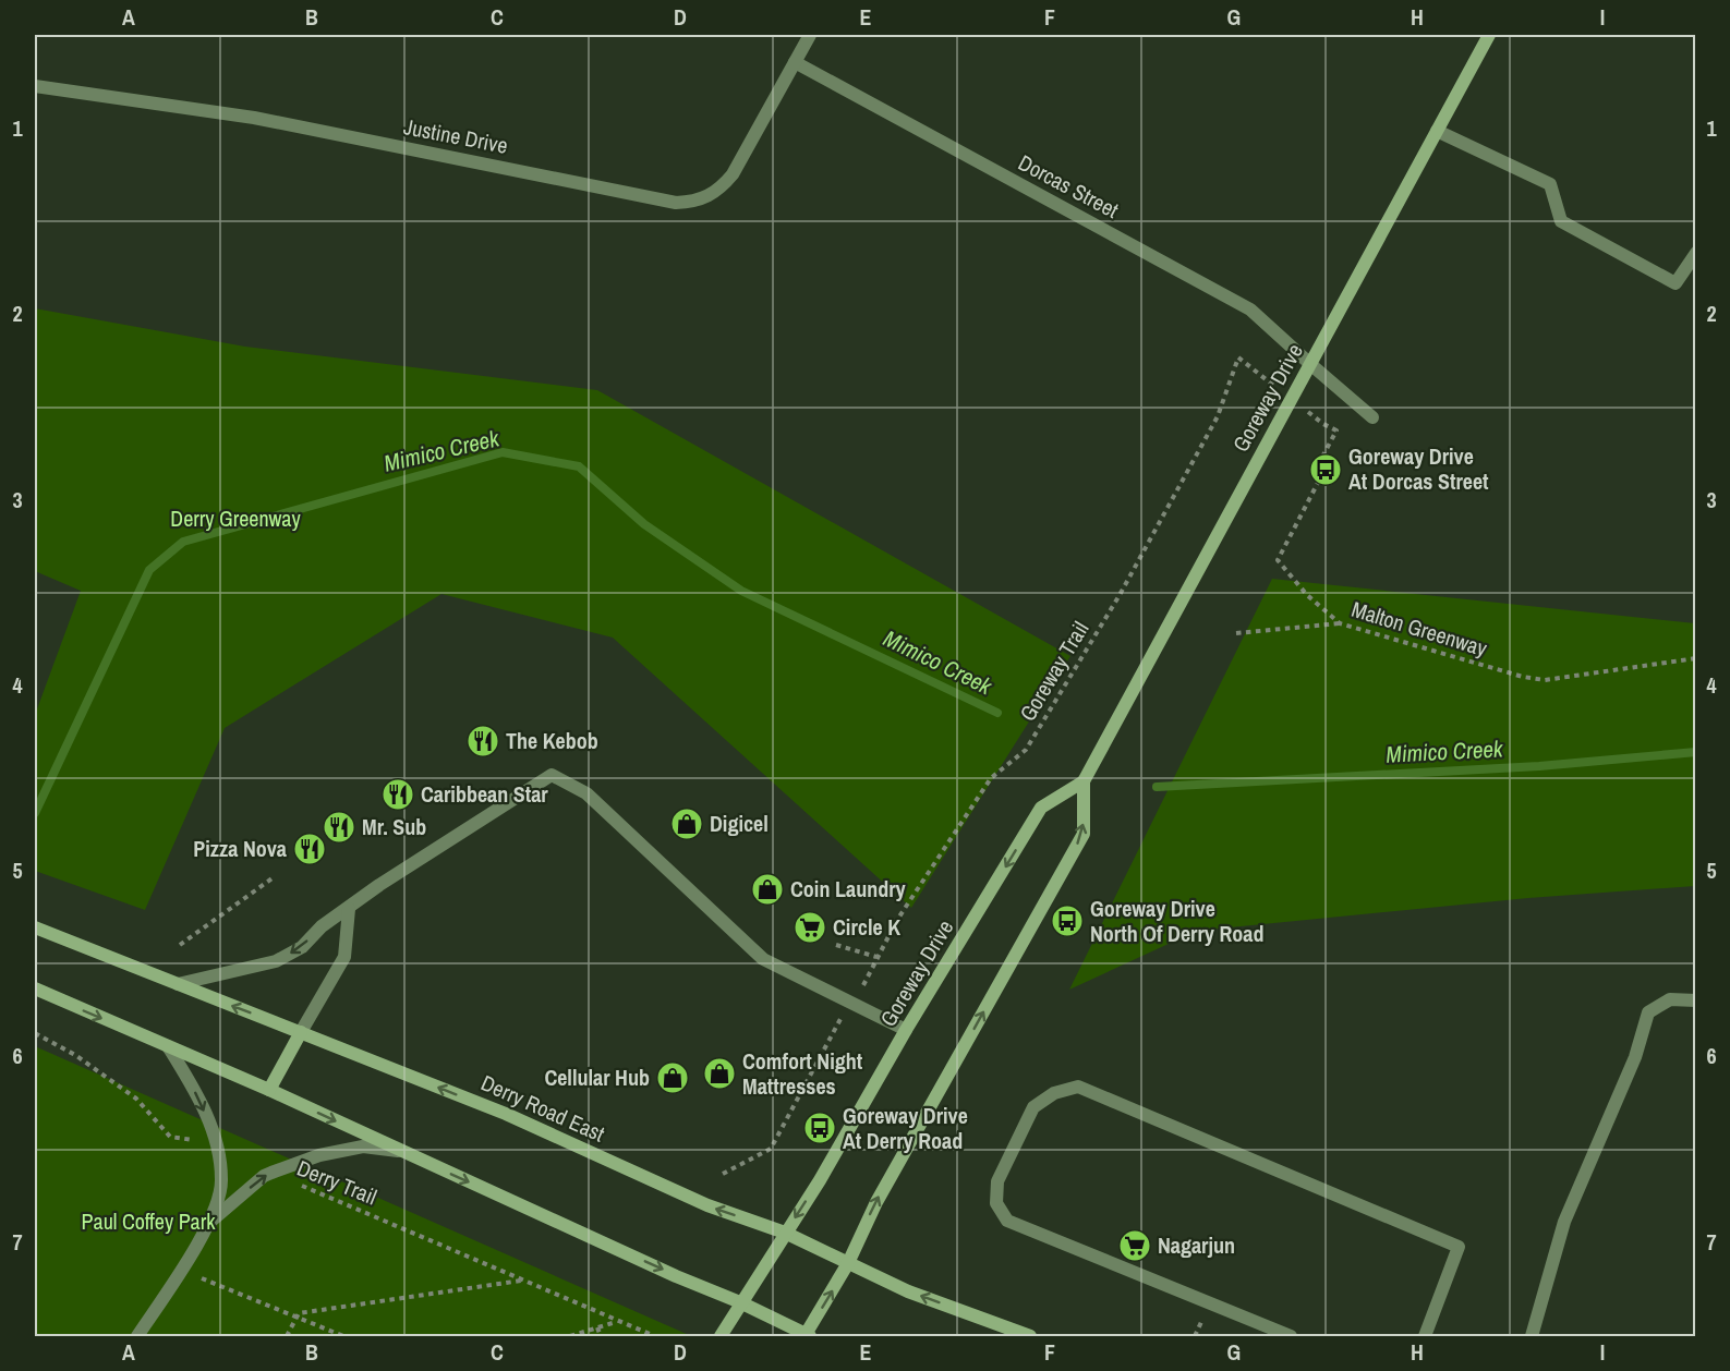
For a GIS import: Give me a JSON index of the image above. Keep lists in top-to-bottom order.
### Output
{
  "streets": {
    "main road": ["Goreway Drive", "Derry Road East"],
    "street": ["Justine Drive", "Dorcas Street"],
    "path": ["Malton Greenway", "Goreway Trail", "Derry Trail"]
  },
  "crossings": [
    ["Justine Drive", "Dorcas Street"],
    ["Dorcas Street", "Goreway Drive"],
    ["Goreway Drive", "Derry Road East"]
  ],
  "water": ["Mimico Creek"],
  "parks": ["Derry Greenway", "Paul Coffey Park"],
  "places": {
    "bus stop": ["Goreway Drive At Dorcas Street", "Goreway Drive North Of Derry Road", "Goreway Drive At Derry Road"],
    "restaurant": [
      "The Kebob",
      "Caribbean Star",
      "Mr. Sub",
      "Pizza Nova"
    ],
    "shop": [
      "Digicel",
      "Coin Laundry",
      "Comfort Night Mattresses",
      "Cellular Hub"
    ],
    "supermarket": ["Circle K", "Nagarjun"]
  },
  "grid": {
    "columns": [
      "A",
      "B",
      "C",
      "D",
      "E",
      "F",
      "G",
      "H",
      "I"
    ],
    "rows": [
      "1",
      "2",
      "3",
      "4",
      "5",
      "6",
      "7"
    ]
  }
}
